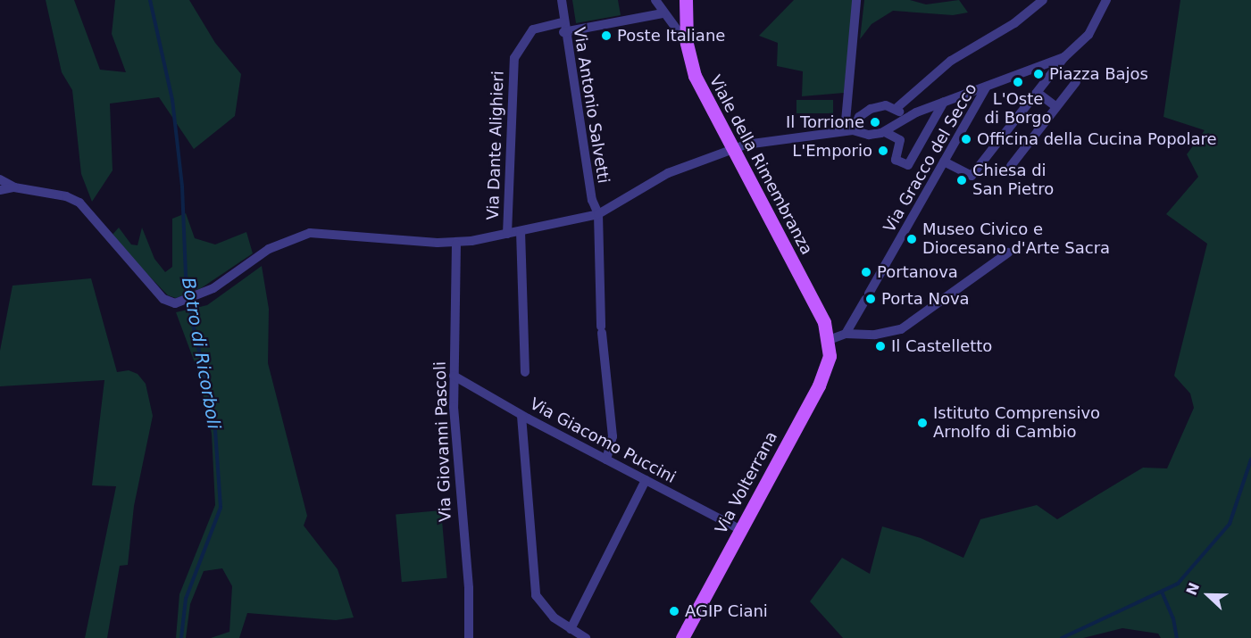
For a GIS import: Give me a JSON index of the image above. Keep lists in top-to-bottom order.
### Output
{
  "streets": {
    "main road": ["Viale della Rimembranza", "Via Volterrana"],
    "street": [
      "Via Antonio Salvetti",
      "Via Dante Alighieri",
      "Via Gracco del Secco",
      "Via Giacomo Puccini",
      "Via Giovanni Pascoli"
    ]
  },
  "crossings": [
    ["Via Antonio Salvetti", "Via Dante Alighieri"],
    ["Via Antonio Salvetti", "Via Giacomo Puccini"],
    ["Viale della Rimembranza", "Via Volterrana"],
    ["Via Giacomo Puccini", "Via Giovanni Pascoli"],
    ["Via Giacomo Puccini", "Via Volterrana"]
  ],
  "water": ["Botro di Ricorboli"],
  "places": [
    "Poste Italiane",
    "Piazza Bajos",
    "L'Oste di Borgo",
    "Il Torrione",
    "Officina della Cucina Popolare",
    "L'Emporio",
    "Chiesa di San Pietro",
    "Museo Civico e Diocesano d'Arte Sacra",
    "Portanova",
    "Porta Nova",
    "Il Castelletto",
    "Istituto Comprensivo Arnolfo di Cambio",
    "AGIP Ciani"
  ],
  "north": "left"
}
